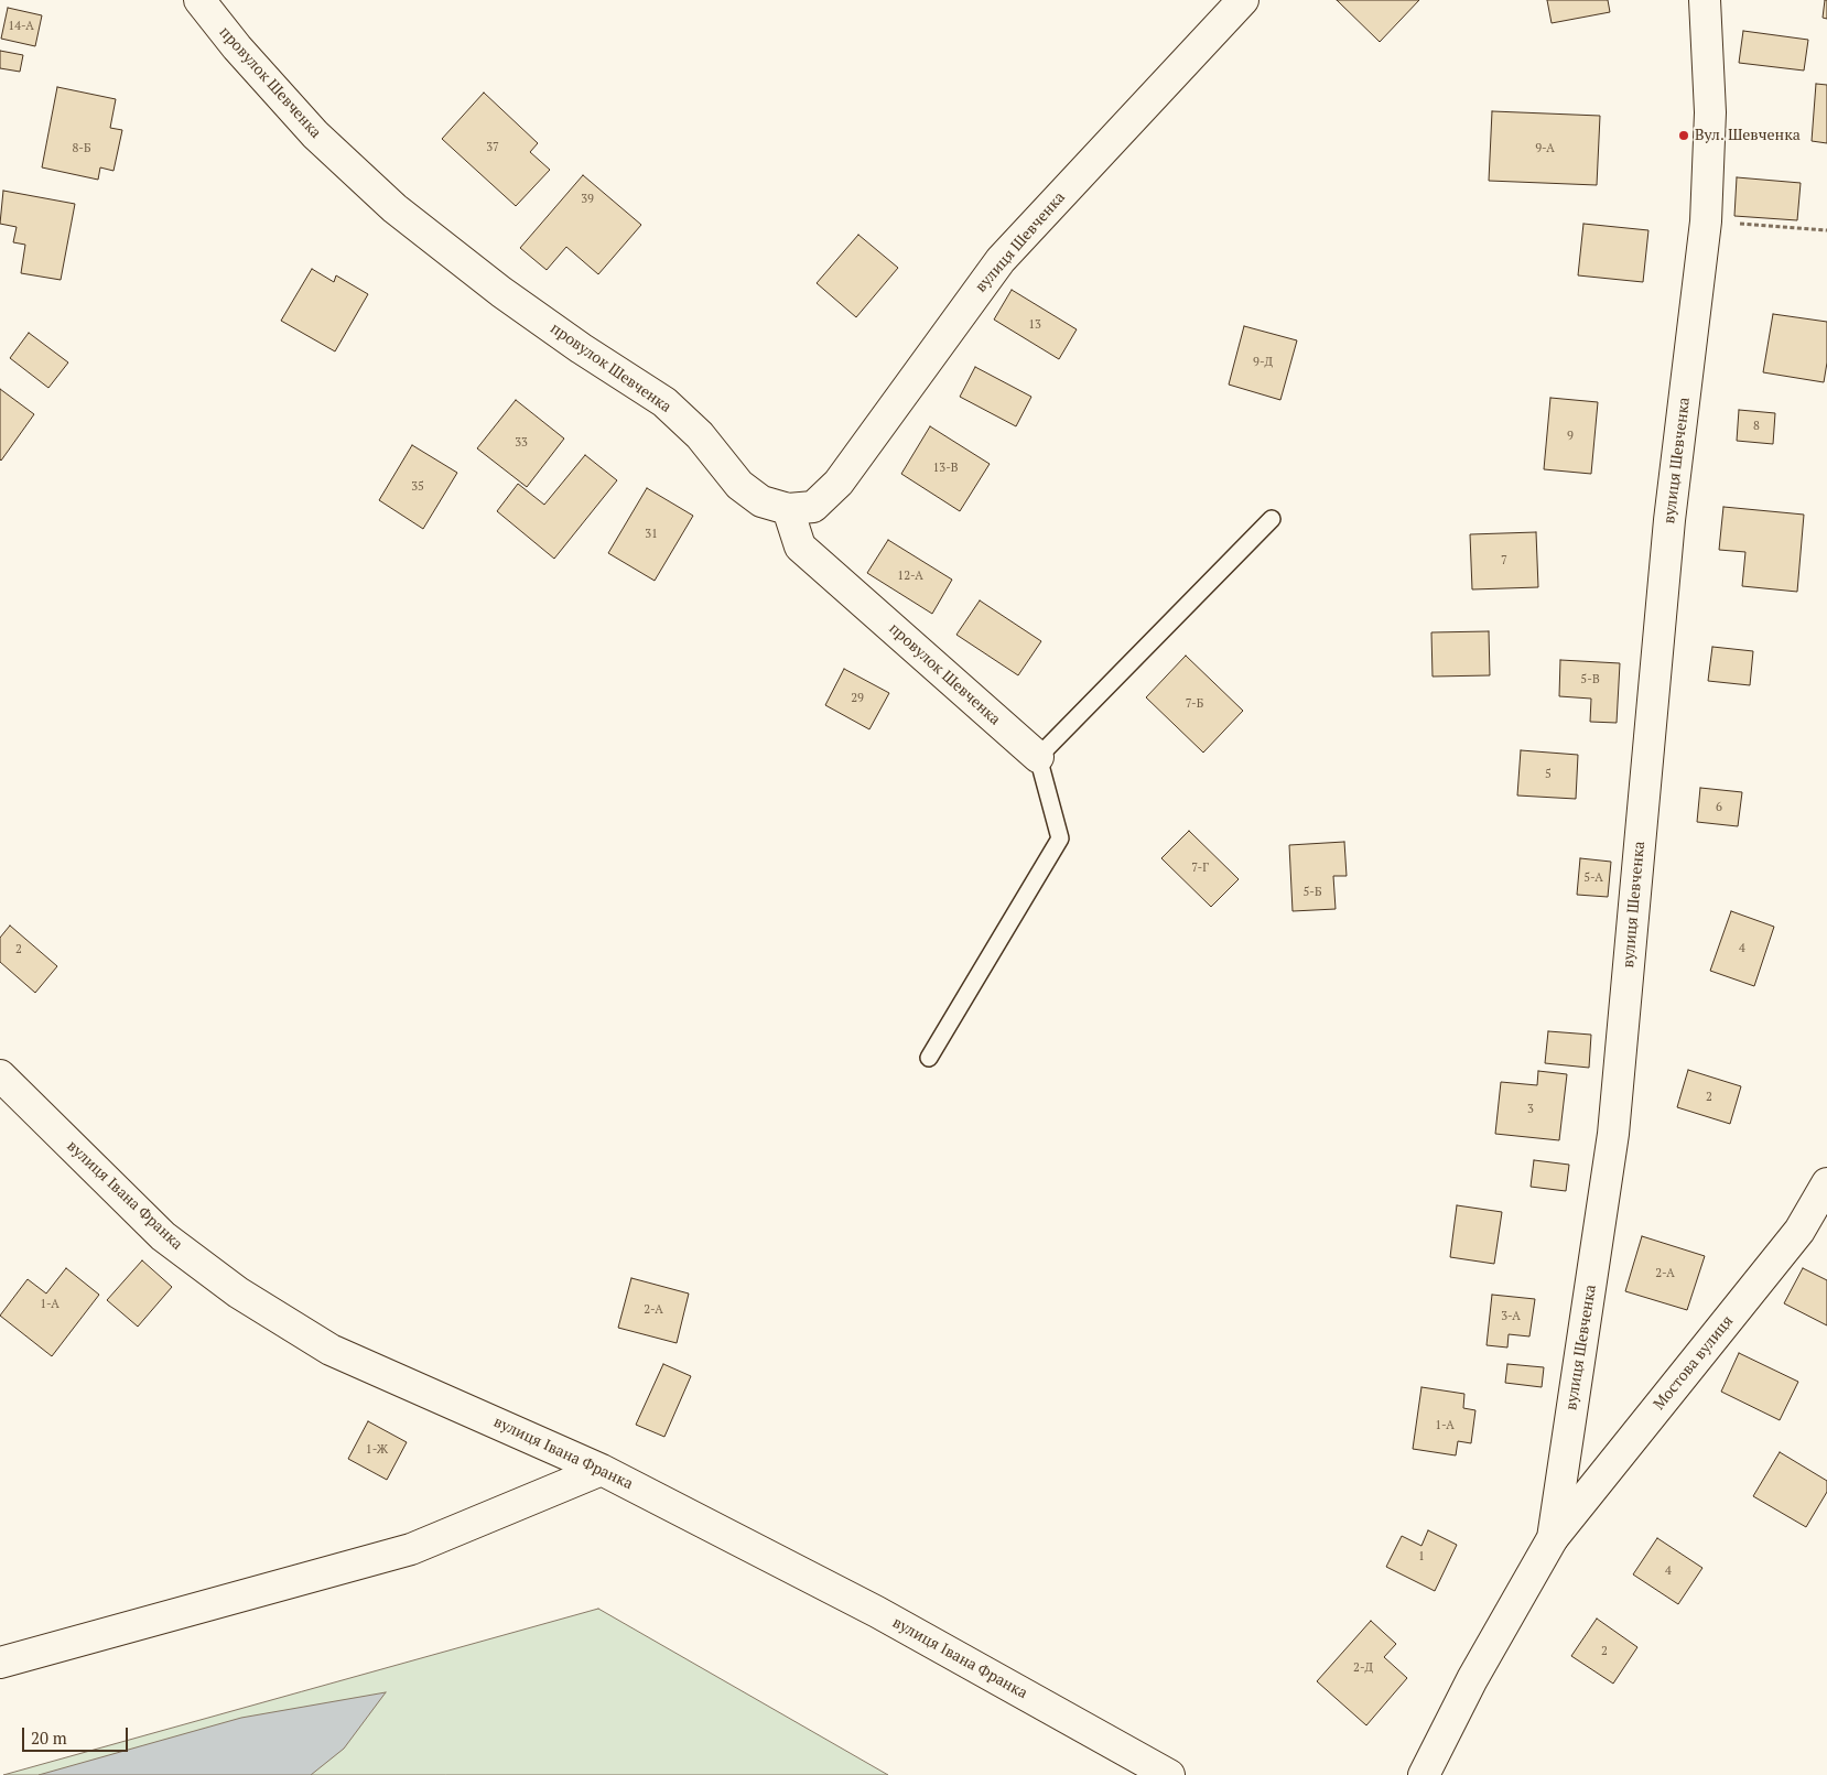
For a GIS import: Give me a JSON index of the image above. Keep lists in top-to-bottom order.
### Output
{
  "streets": {
    "street": [
      "провулок Шевченка",
      "вулиця Шевченка",
      "вулиця Івана Франка",
      "Мостова вулиця"
    ]
  },
  "crossings": [
    ["провулок Шевченка", "вулиця Шевченка"],
    ["вулиця Шевченка", "Мостова вулиця"]
  ],
  "places": ["Вул. Шевченка"],
  "house_numbers": [
    "14-А",
    "37",
    "8-Б",
    "9-А",
    "39",
    "13",
    "9-Д",
    "8",
    "9",
    "33",
    "13-В",
    "35",
    "31",
    "7",
    "12-А",
    "5-В",
    "29",
    "7-Б",
    "5",
    "6",
    "7-Г",
    "5-А",
    "5-Б",
    "4",
    "2",
    "2",
    "3",
    "2-А",
    "1-А",
    "2-А",
    "3-А",
    "1-А",
    "1-Ж",
    "1",
    "4",
    "2",
    "2-Д"
  ],
  "scale_bar": "20 m"
}
